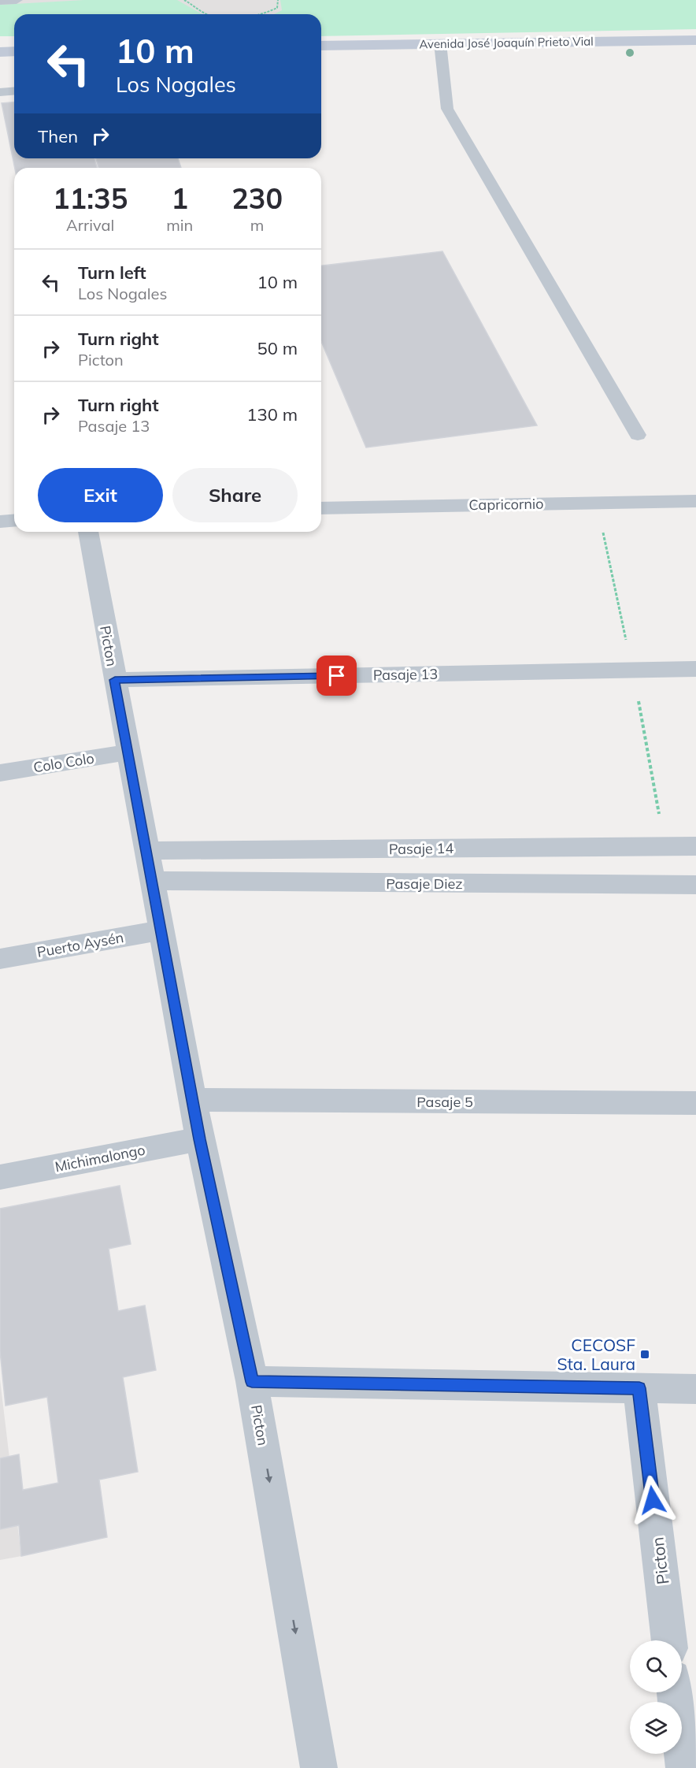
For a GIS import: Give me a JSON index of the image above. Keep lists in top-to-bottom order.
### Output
{
  "streets": {
    "main road": ["Avenida José Joaquín Prieto Vial"],
    "street": [
      "Capricornio",
      "Picton",
      "Pasaje 13",
      "Colo Colo",
      "Pasaje 14",
      "Pasaje Diez",
      "Puerto Aysén",
      "Pasaje 5",
      "Michimalongo"
    ]
  },
  "crossings": [
    ["Picton", "Pasaje 13"],
    ["Picton", "Colo Colo"],
    ["Picton", "Pasaje 14"],
    ["Picton", "Pasaje Diez"],
    ["Picton", "Puerto Aysén"],
    ["Picton", "Pasaje 5"],
    ["Picton", "Michimalongo"]
  ],
  "places": {
    "transit": ["CECOSF Sta. Laura"]
  },
  "page": {
    "turn": ["10 m", "Los Nogales"],
    "then": "Then",
    "eta": [
      "11:35",
      "Arrival",
      "1",
      "min",
      "230",
      "m"
    ],
    "list": [
      {
        "name": "Turn left",
        "note": "Los Nogales",
        "value": "10 m"
      },
      {
        "name": "Turn right",
        "note": "Picton",
        "value": "50 m"
      },
      {
        "name": "Turn right",
        "note": "Pasaje 13",
        "value": "130 m"
      }
    ],
    "buttons": ["Exit", "Share"]
  }
}
